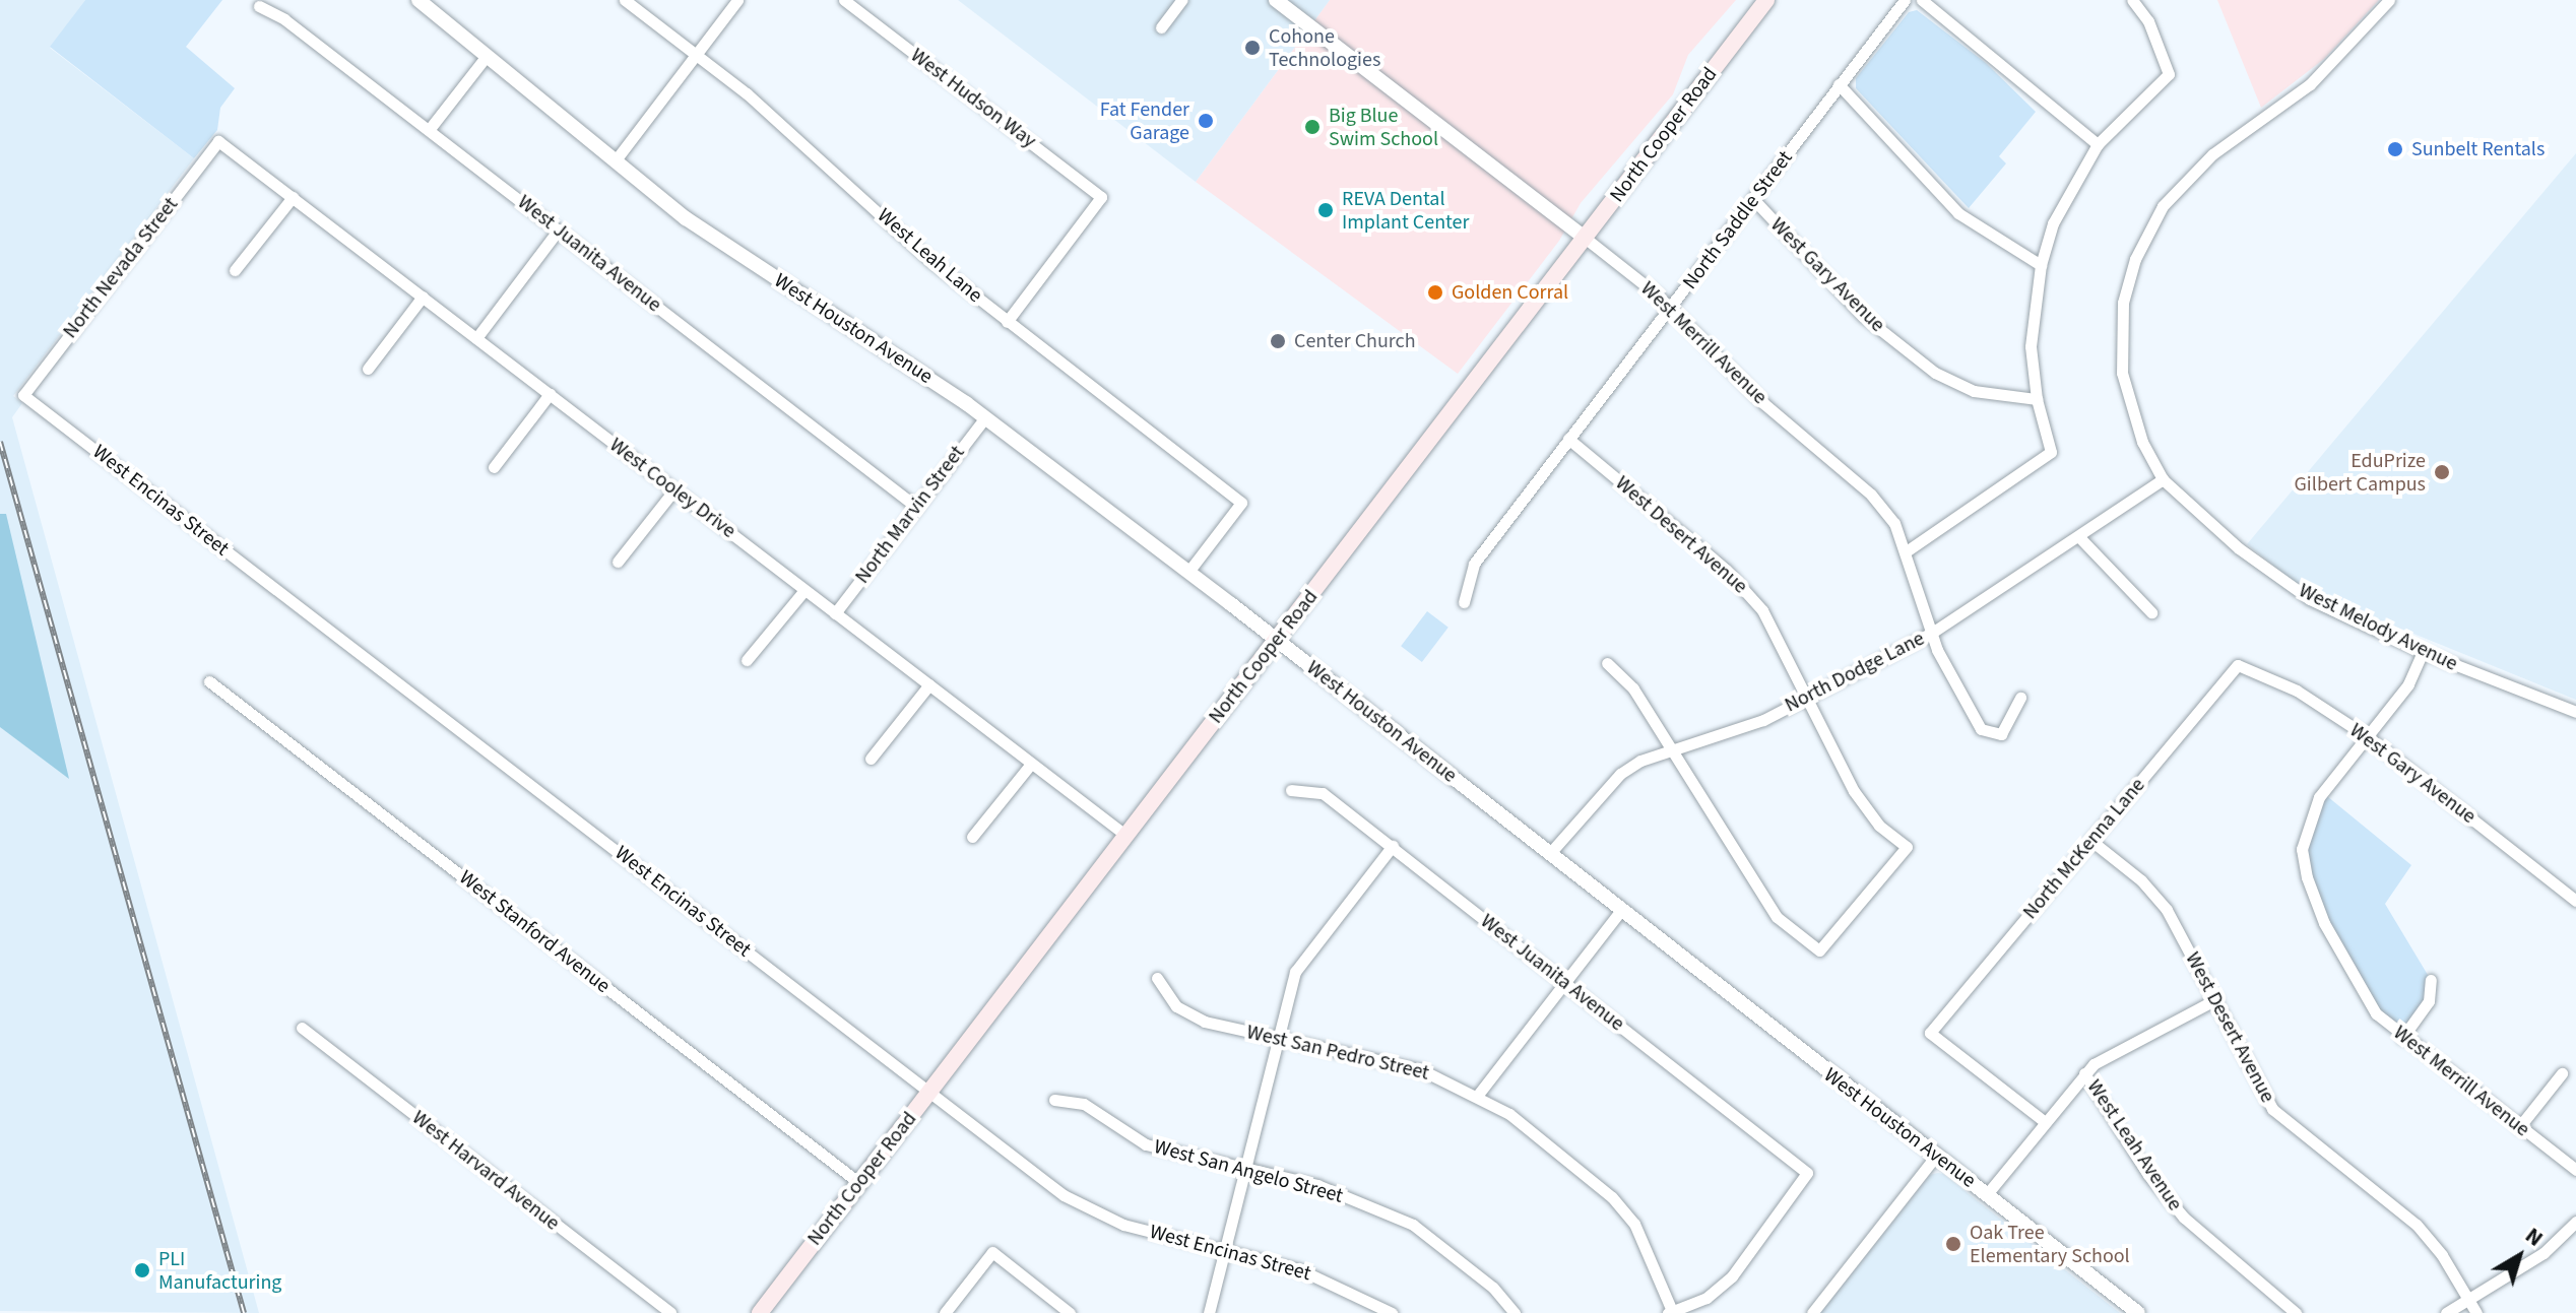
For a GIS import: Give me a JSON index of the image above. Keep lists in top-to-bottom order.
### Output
{
  "streets": {
    "main road": ["North Cooper Road"],
    "street": [
      "West Hudson Way",
      "North Saddle Street",
      "West Juanita Avenue",
      "West Leah Lane",
      "North Nevada Street",
      "West Gary Avenue",
      "West Houston Avenue",
      "West Merrill Avenue",
      "West Cooley Drive",
      "West Encinas Street",
      "North Marvin Street",
      "West Desert Avenue",
      "West Melody Avenue",
      "North Dodge Lane",
      "North McKenna Lane",
      "West Stanford Avenue",
      "West San Pedro Street",
      "West Leah Avenue",
      "West Harvard Avenue",
      "West San Angelo Street"
    ]
  },
  "crossings": [
    ["West Hudson Way", "West Leah Lane"],
    ["North Cooper Road", "West Houston Avenue"],
    ["North Cooper Road", "West Merrill Avenue"],
    ["North Cooper Road", "West Cooley Drive"],
    ["North Cooper Road", "West Encinas Street"],
    ["North Cooper Road", "West Stanford Avenue"],
    ["North Saddle Street", "West Gary Avenue"],
    ["North Saddle Street", "West Merrill Avenue"],
    ["North Saddle Street", "West Desert Avenue"],
    ["West Juanita Avenue", "North Marvin Street"],
    ["West Juanita Avenue", "West San Pedro Street"],
    ["West Leah Lane", "West Houston Avenue"],
    ["North Nevada Street", "West Cooley Drive"],
    ["North Nevada Street", "West Encinas Street"],
    ["West Gary Avenue", "West Merrill Avenue"],
    ["West Gary Avenue", "North McKenna Lane"],
    ["West Houston Avenue", "North Marvin Street"],
    ["West Houston Avenue", "North Dodge Lane"],
    ["West Merrill Avenue", "North Dodge Lane"],
    ["West Cooley Drive", "North Marvin Street"],
    ["West Desert Avenue", "North Dodge Lane"],
    ["West Desert Avenue", "North McKenna Lane"],
    ["West Melody Avenue", "North Dodge Lane"]
  ],
  "places": [
    "Cohone Technologies",
    "Fat Fender Garage",
    "Big Blue Swim School",
    "Sunbelt Rentals",
    "REVA Dental Implant Center",
    "Golden Corral",
    "Center Church",
    "EduPrize Gilbert Campus",
    "Oak Tree Elementary School",
    "PLI Manufacturing"
  ],
  "north": "top right"
}
